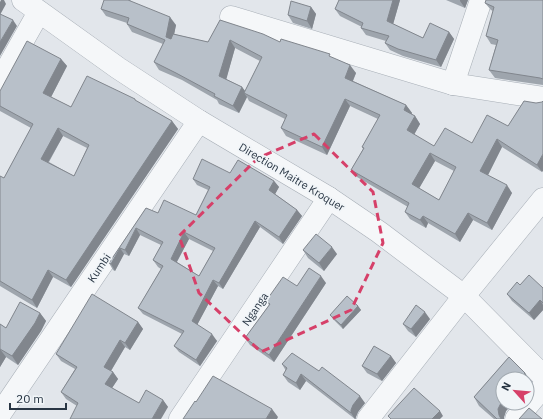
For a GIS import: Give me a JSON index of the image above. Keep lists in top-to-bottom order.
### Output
{
  "streets": {
    "street": ["Direction Maitre Kroquer", "Kumbi", "Nganga"]
  },
  "crossings": [
    ["Direction Maitre Kroquer", "Kumbi"],
    ["Direction Maitre Kroquer", "Nganga"]
  ],
  "scale_bar": "20 m",
  "north": "top left"
}
